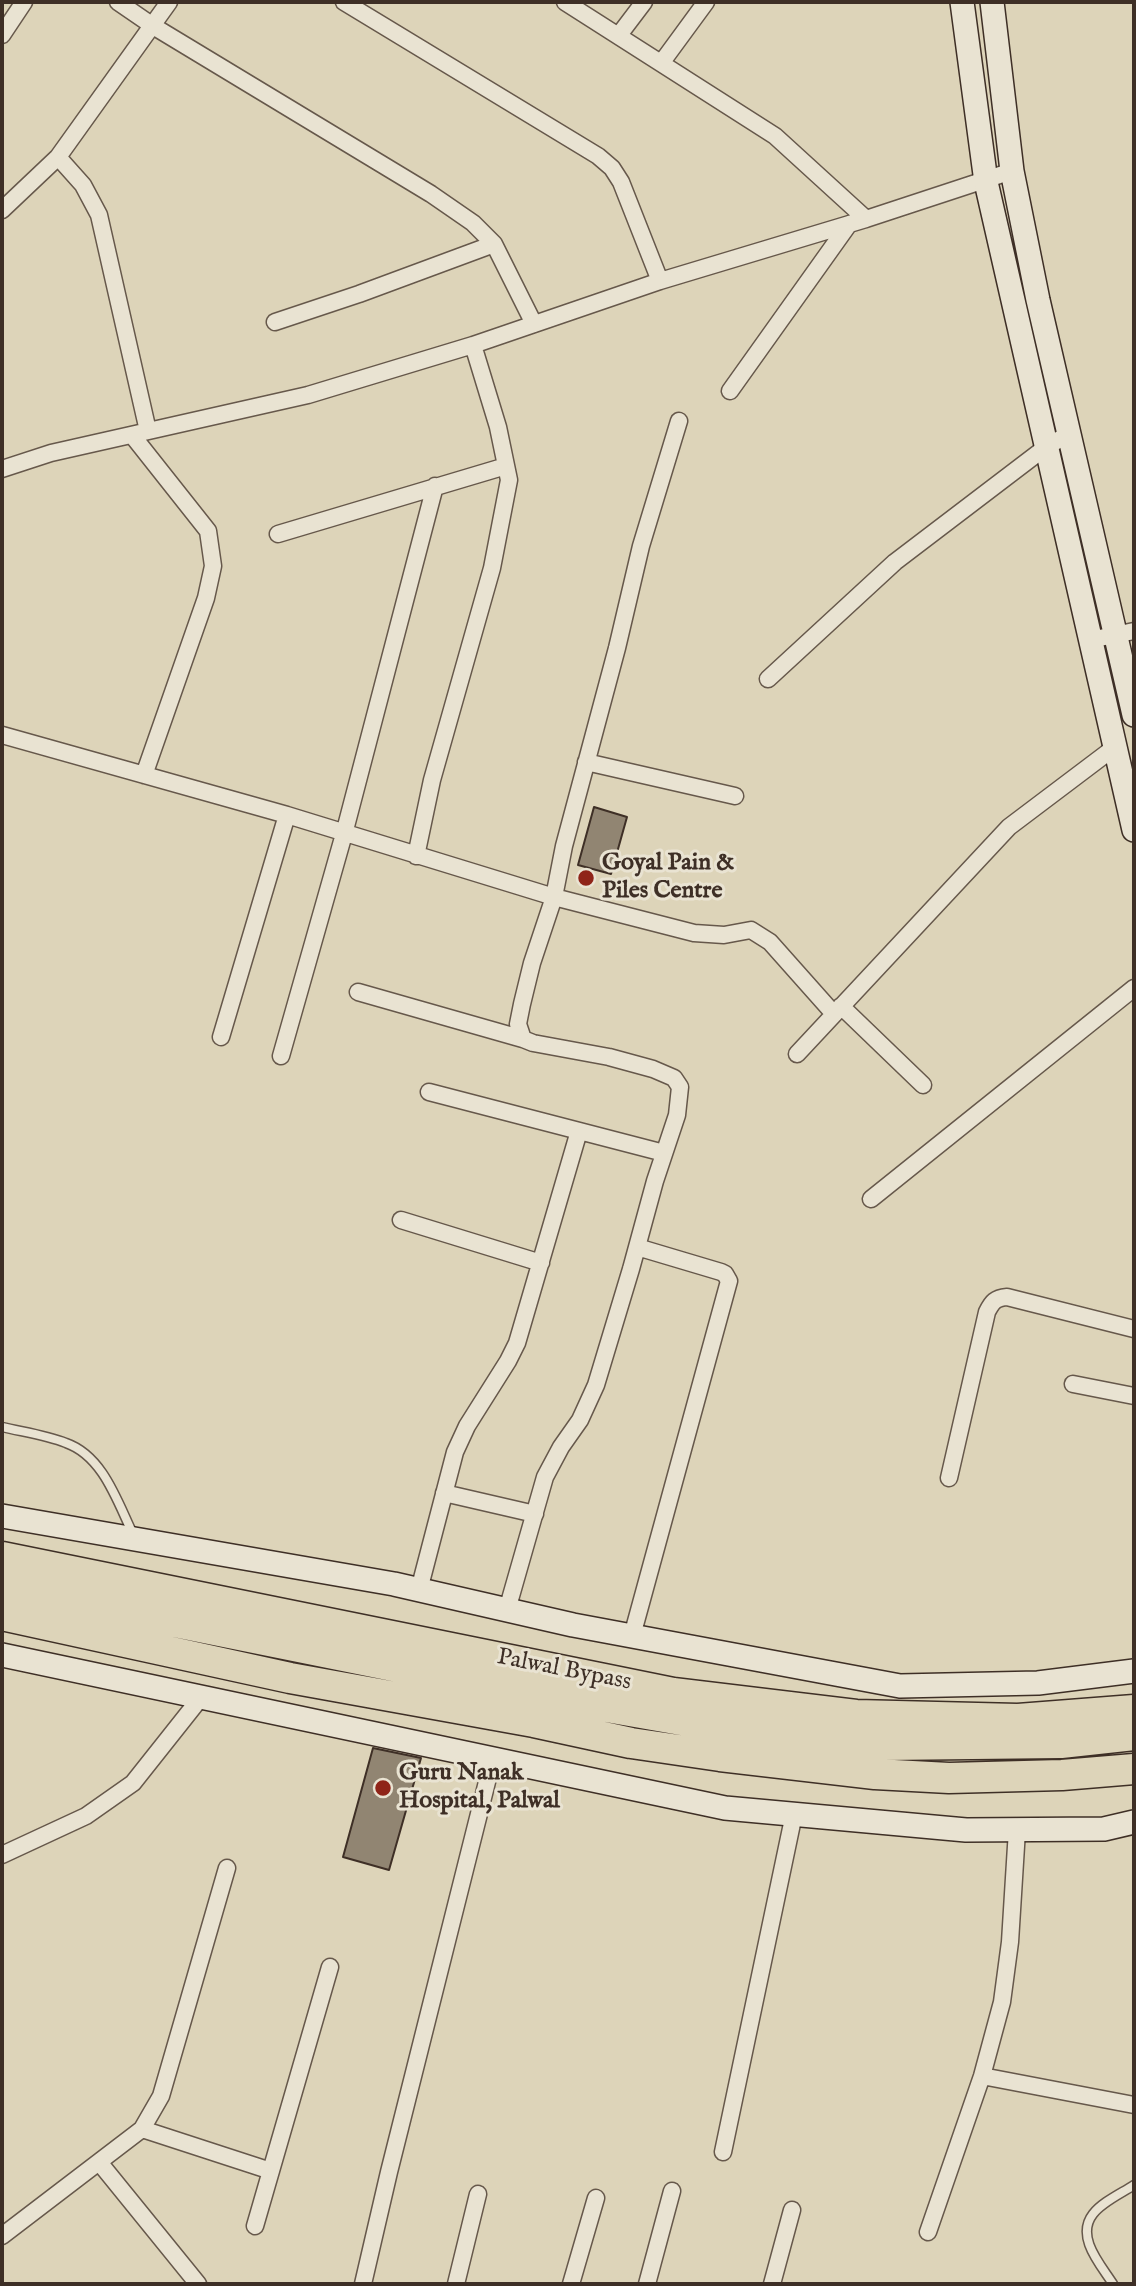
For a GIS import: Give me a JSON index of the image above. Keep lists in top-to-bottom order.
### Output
{
  "streets": {
    "highway": ["Palwal Bypass"]
  },
  "places": ["Goyal Pain & Piles Centre", "Guru Nanak Hospital, Palwal"]
}
